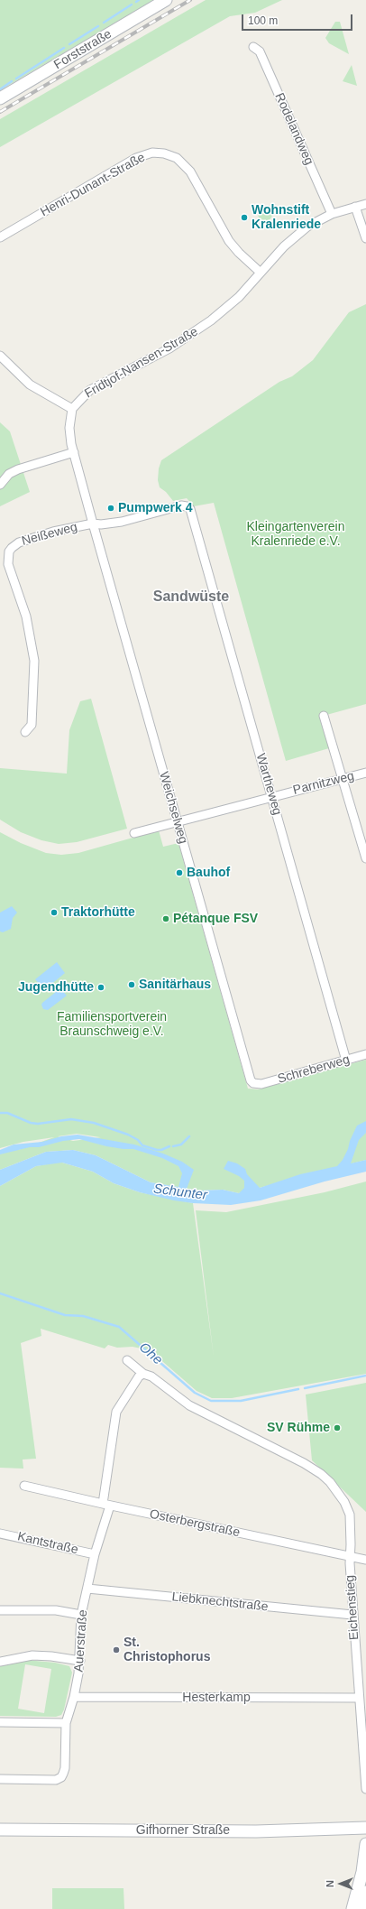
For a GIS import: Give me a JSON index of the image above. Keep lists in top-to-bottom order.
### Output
{
  "streets": {
    "main road": ["Forststraße", "Gifhorner Straße"],
    "street": [
      "Rodelandweg",
      "Henri-Dunant-Straße",
      "Fridtjof-Nansen-Straße",
      "Neißeweg",
      "Parnitzweg",
      "Wartheweg",
      "Weichselweg",
      "Schreberweg",
      "Osterbergstraße",
      "Kantstraße",
      "Liebknechtstraße",
      "Eichenstieg",
      "Auerstraße",
      "Hesterkamp"
    ]
  },
  "crossings": [
    ["Rodelandweg", "Fridtjof-Nansen-Straße"],
    ["Henri-Dunant-Straße", "Fridtjof-Nansen-Straße"],
    ["Fridtjof-Nansen-Straße", "Neißeweg"],
    ["Fridtjof-Nansen-Straße", "Weichselweg"],
    ["Neißeweg", "Wartheweg"],
    ["Neißeweg", "Weichselweg"],
    ["Parnitzweg", "Wartheweg"],
    ["Parnitzweg", "Weichselweg"],
    ["Wartheweg", "Schreberweg"],
    ["Weichselweg", "Schreberweg"],
    ["Osterbergstraße", "Eichenstieg"],
    ["Osterbergstraße", "Auerstraße"],
    ["Kantstraße", "Auerstraße"],
    ["Liebknechtstraße", "Eichenstieg"],
    ["Liebknechtstraße", "Auerstraße"],
    ["Eichenstieg", "Auerstraße"],
    ["Eichenstieg", "Hesterkamp"],
    ["Auerstraße", "Hesterkamp"]
  ],
  "districts": ["Sandwüste"],
  "water": ["Schunter", "Ohe"],
  "parks": ["Kleingartenverein Kralenriede e.V.", "Familiensportverein Braunschweig e.V."],
  "places": [
    "Wohnstift Kralenriede",
    "Pumpwerk 4",
    "Bauhof",
    "Traktorhütte",
    "Pétanque FSV",
    "Sanitärhaus",
    "Jugendhütte",
    "SV Rühme",
    "St. Christophorus"
  ],
  "scale_bar": "100 m",
  "north": "left"
}
